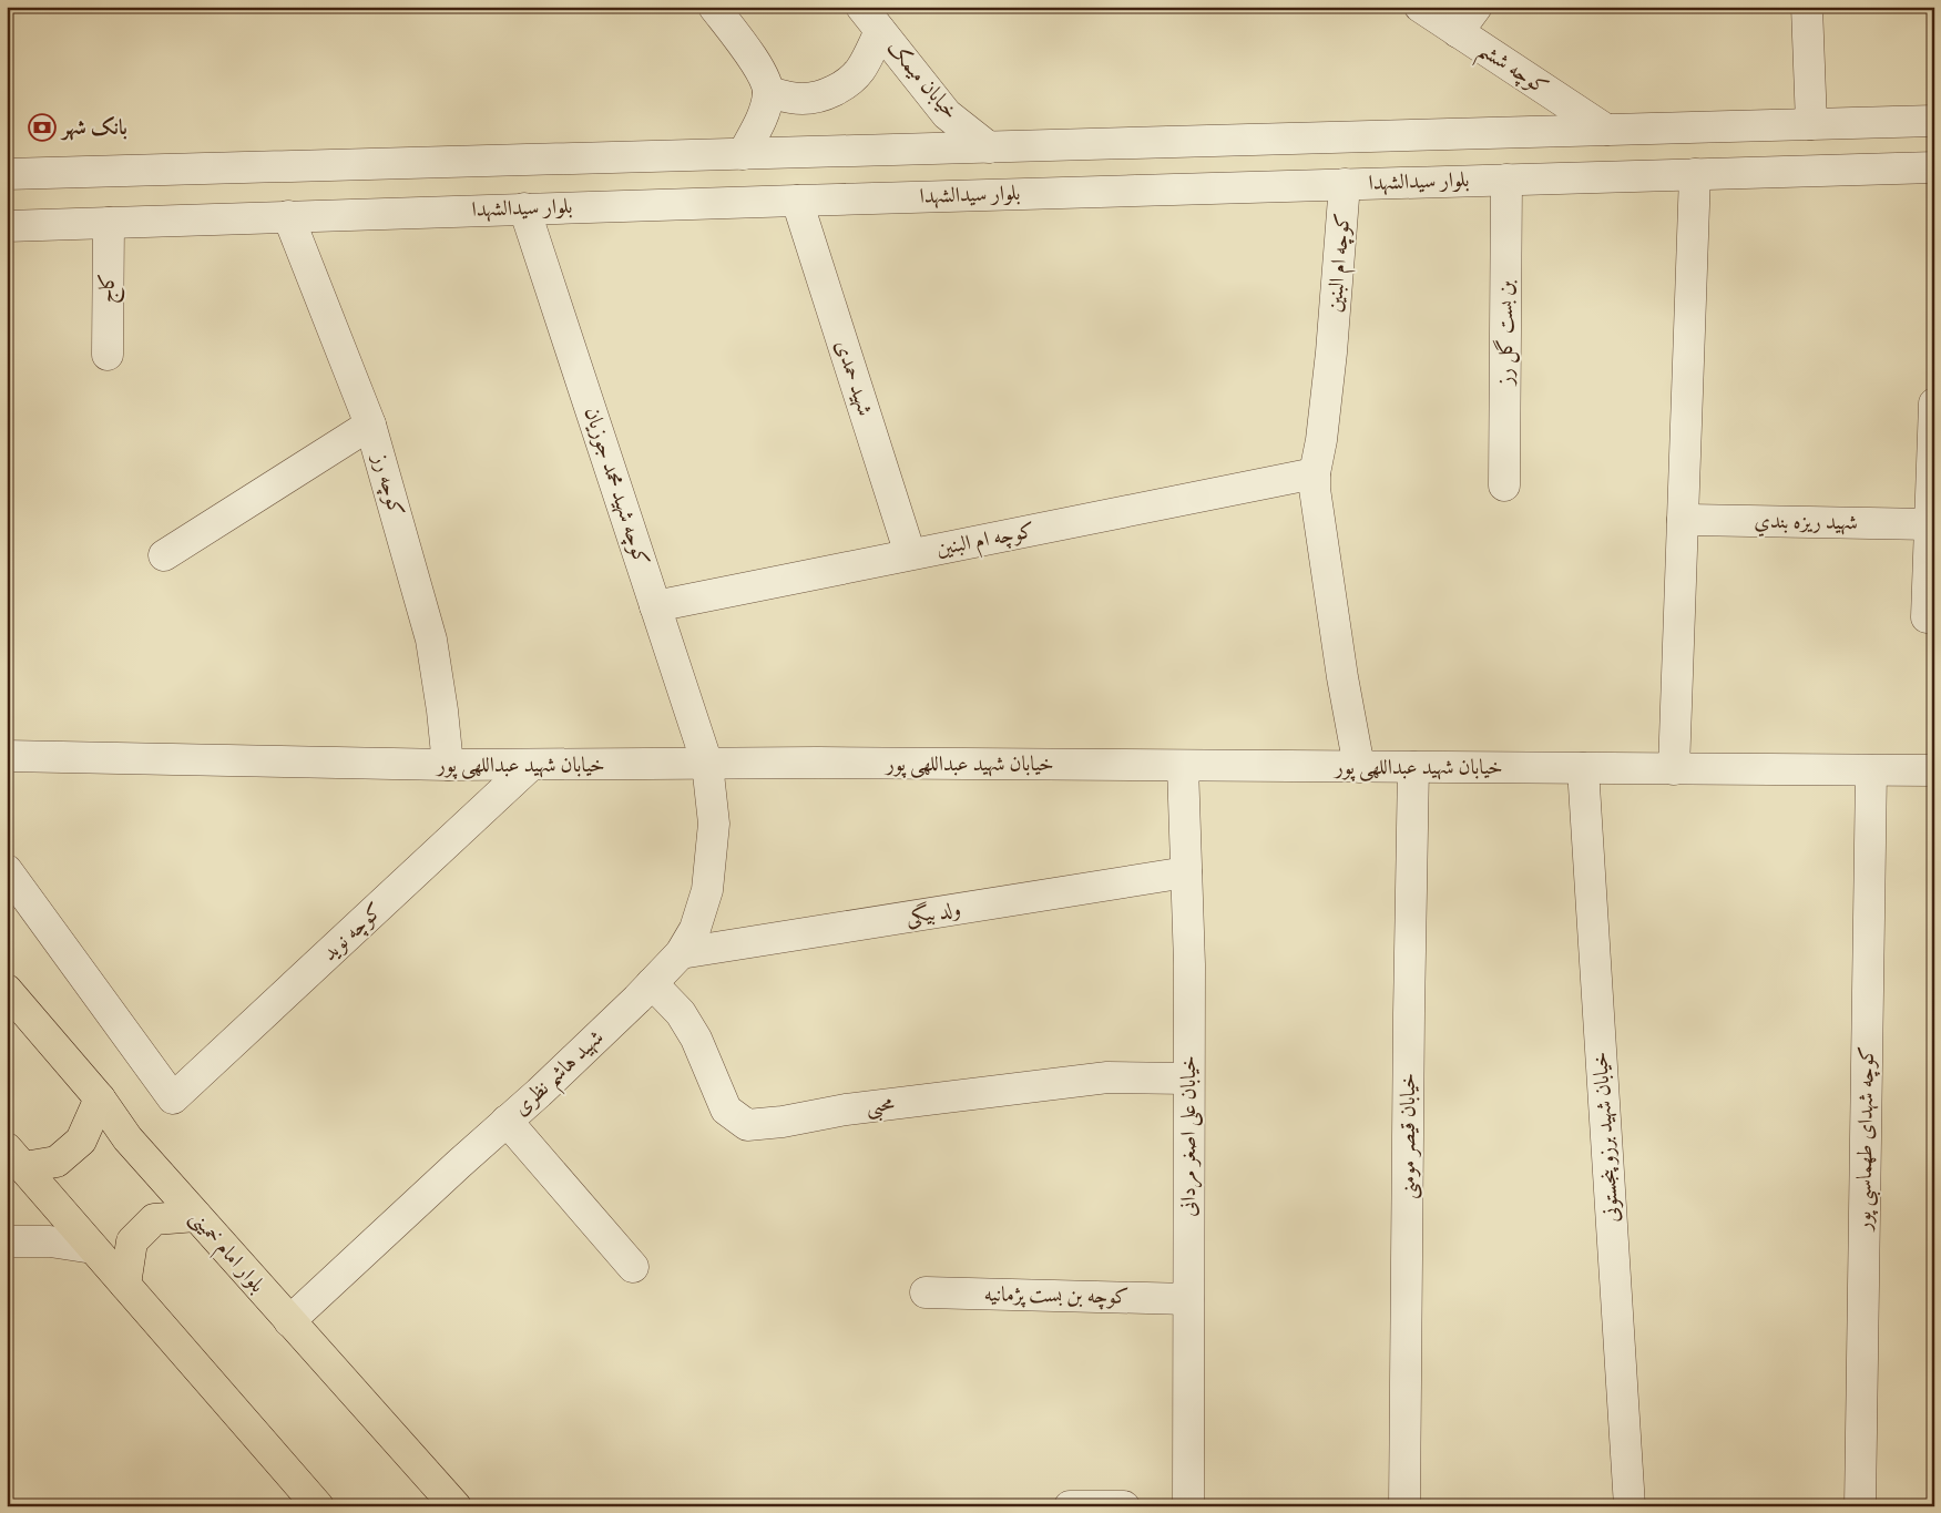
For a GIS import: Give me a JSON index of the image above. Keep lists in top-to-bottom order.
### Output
{
  "streets": {
    "main road": ["بلوار امام خمینی"],
    "street": [
      "کوچه ششم",
      "خیابان میمک",
      "بلوار سیدالشهدا",
      "کوچه ام البنین",
      "کاج",
      "بن بست گل رز",
      "شهید حمدی",
      "کوچه رز",
      "کوچه شهید محمد جوزیان",
      "شهيد ريزه بندي",
      "خیابان شهید عبداللهی پور",
      "ولد بیگی",
      "کوچه نوید",
      "شهید هاشم نظری",
      "محبی",
      "خیابان علی اصغر مردانی",
      "خیابان قیصر مومنی",
      "خیابان شهید برزو پنجستونی",
      "کوچه شهدای طهماسبی پور",
      "کوچه بن بست پژمانیه"
    ]
  },
  "crossings": [
    ["بلوار سیدالشهدا", "کوچه ام البنین"],
    ["بلوار سیدالشهدا", "کاج"],
    ["بلوار سیدالشهدا", "بن بست گل رز"],
    ["بلوار سیدالشهدا", "شهید حمدی"],
    ["بلوار سیدالشهدا", "کوچه رز"],
    ["بلوار سیدالشهدا", "کوچه شهید محمد جوزیان"],
    ["کوچه ام البنین", "شهید حمدی"],
    ["کوچه ام البنین", "کوچه شهید محمد جوزیان"],
    ["کوچه ام البنین", "خیابان شهید عبداللهی پور"],
    ["کوچه رز", "خیابان شهید عبداللهی پور"],
    ["کوچه شهید محمد جوزیان", "خیابان شهید عبداللهی پور"],
    ["کوچه شهید محمد جوزیان", "شهید هاشم نظری"],
    ["خیابان شهید عبداللهی پور", "کوچه نوید"],
    ["خیابان شهید عبداللهی پور", "شهید هاشم نظری"],
    ["خیابان شهید عبداللهی پور", "خیابان علی اصغر مردانی"],
    ["خیابان شهید عبداللهی پور", "خیابان قیصر مومنی"],
    ["خیابان شهید عبداللهی پور", "خیابان شهید برزو پنجستونی"],
    ["خیابان شهید عبداللهی پور", "کوچه شهدای طهماسبی پور"],
    ["ولد بیگی", "شهید هاشم نظری"],
    ["ولد بیگی", "خیابان علی اصغر مردانی"],
    ["شهید هاشم نظری", "محبی"],
    ["شهید هاشم نظری", "بلوار امام خمینی"],
    ["محبی", "خیابان علی اصغر مردانی"],
    ["خیابان علی اصغر مردانی", "کوچه بن بست پژمانیه"]
  ],
  "places": {
    "bank": ["بانک شهر"]
  }
}
